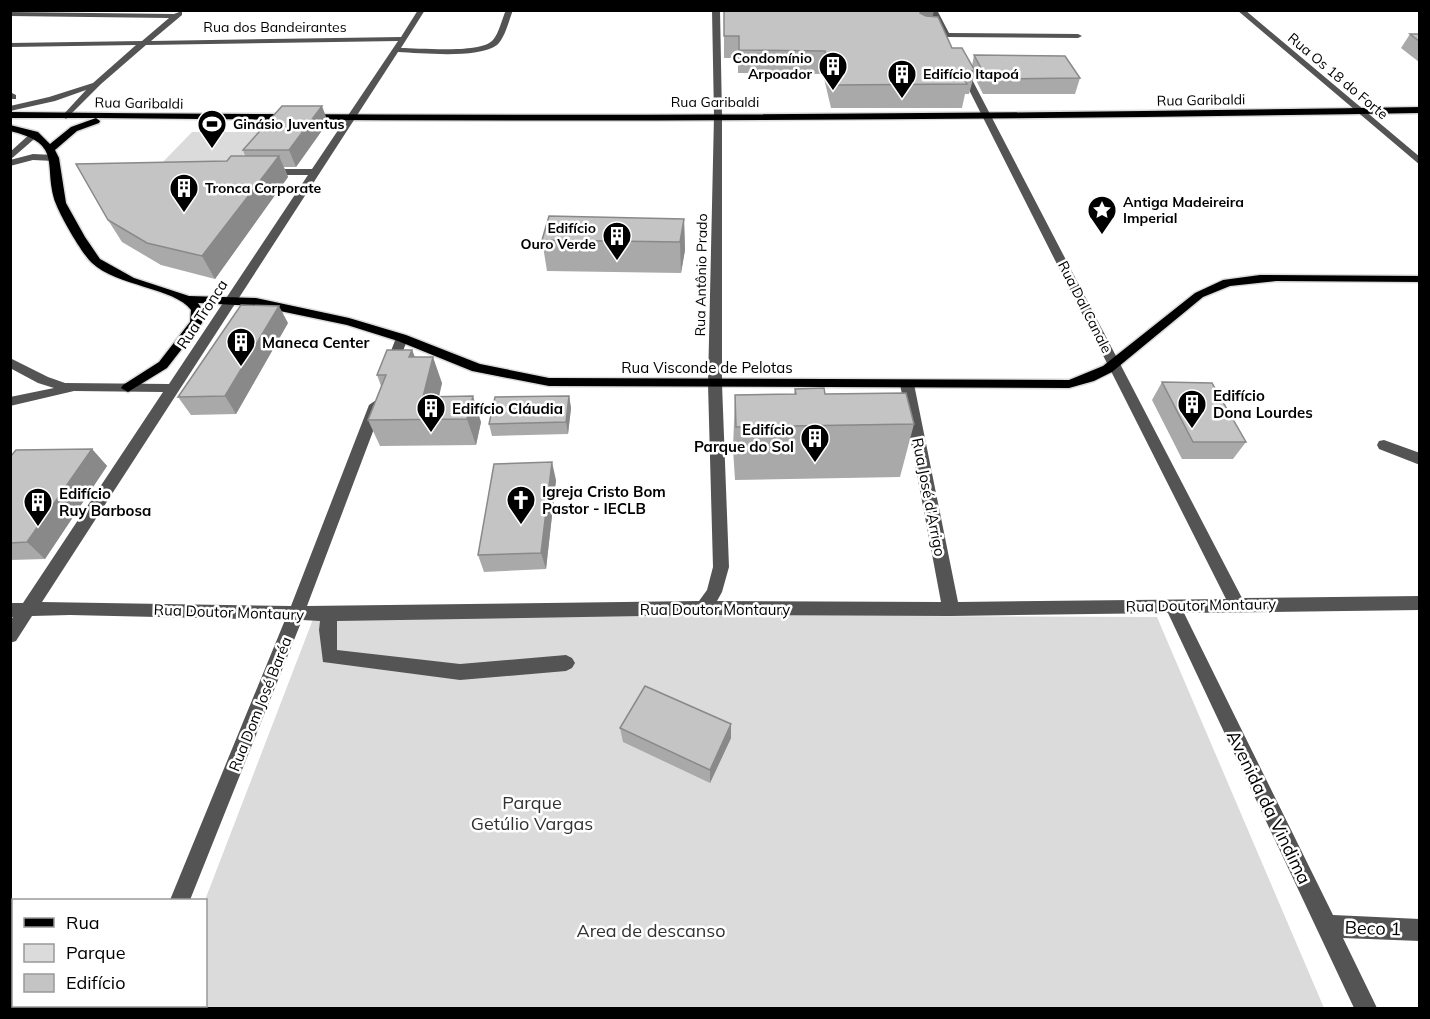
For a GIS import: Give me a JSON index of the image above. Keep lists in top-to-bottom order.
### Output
{
  "streets": {
    "main road": ["Rua Garibaldi", "Rua Visconde de Pelotas"],
    "street": [
      "Rua dos Bandeirantes",
      "Rua Os 18 do Forte",
      "Rua Antônio Prado",
      "Rua Dal Canale",
      "Rua Tronca",
      "Rua José d'Arrigo",
      "Rua Doutor Montaury",
      "Rua Dom José Baréa",
      "Avenida da Vindima",
      "Beco 1"
    ]
  },
  "crossings": [
    ["Rua dos Bandeirantes", "Rua Tronca"],
    ["Rua Os 18 do Forte", "Rua Garibaldi"],
    ["Rua Garibaldi", "Rua Antônio Prado"],
    ["Rua Garibaldi", "Rua Dal Canale"],
    ["Rua Garibaldi", "Rua Tronca"],
    ["Rua Antônio Prado", "Rua Visconde de Pelotas"],
    ["Rua Antônio Prado", "Rua Doutor Montaury"],
    ["Rua Dal Canale", "Rua Visconde de Pelotas"],
    ["Rua Dal Canale", "Rua Doutor Montaury"],
    ["Rua Tronca", "Rua Visconde de Pelotas"],
    ["Rua Tronca", "Rua Doutor Montaury"],
    ["Rua Visconde de Pelotas", "Rua José d'Arrigo"],
    ["Rua Visconde de Pelotas", "Rua Dom José Baréa"],
    ["Rua José d'Arrigo", "Rua Doutor Montaury"],
    ["Rua Doutor Montaury", "Rua Dom José Baréa"],
    ["Rua Doutor Montaury", "Avenida da Vindima"],
    ["Avenida da Vindima", "Beco 1"]
  ],
  "parks": ["Parque Getúlio Vargas", "Area de descanso"],
  "places": {
    "building": [
      "Condomínio Arpoador",
      "Edifício Itapoá",
      "Tronca Corporate",
      "Edifício Ouro Verde",
      "Maneca Center",
      "Edifício Dona Lourdes",
      "Edifício Cláudia",
      "Edifício Parque do Sol",
      "Edifício Ruy Barbosa"
    ],
    "sports": ["Ginásio Juventus"],
    "place": ["Antiga Madeireira Imperial"],
    "church": ["Igreja Cristo Bom Pastor - IECLB"]
  },
  "legend": ["Rua", "Parque", "Edifício"]
}
